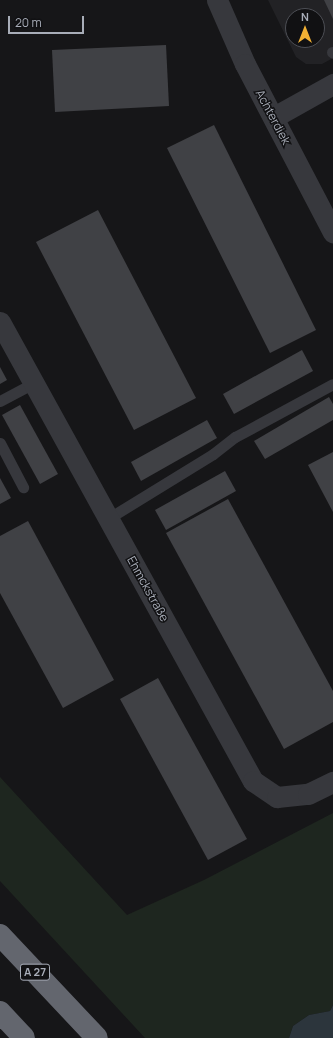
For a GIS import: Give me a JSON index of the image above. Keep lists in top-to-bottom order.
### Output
{
  "streets": {
    "highway": ["A 27"],
    "street": ["Achterdiek", "Ehmckstraße"]
  },
  "scale_bar": "20 m",
  "north": "top"
}
